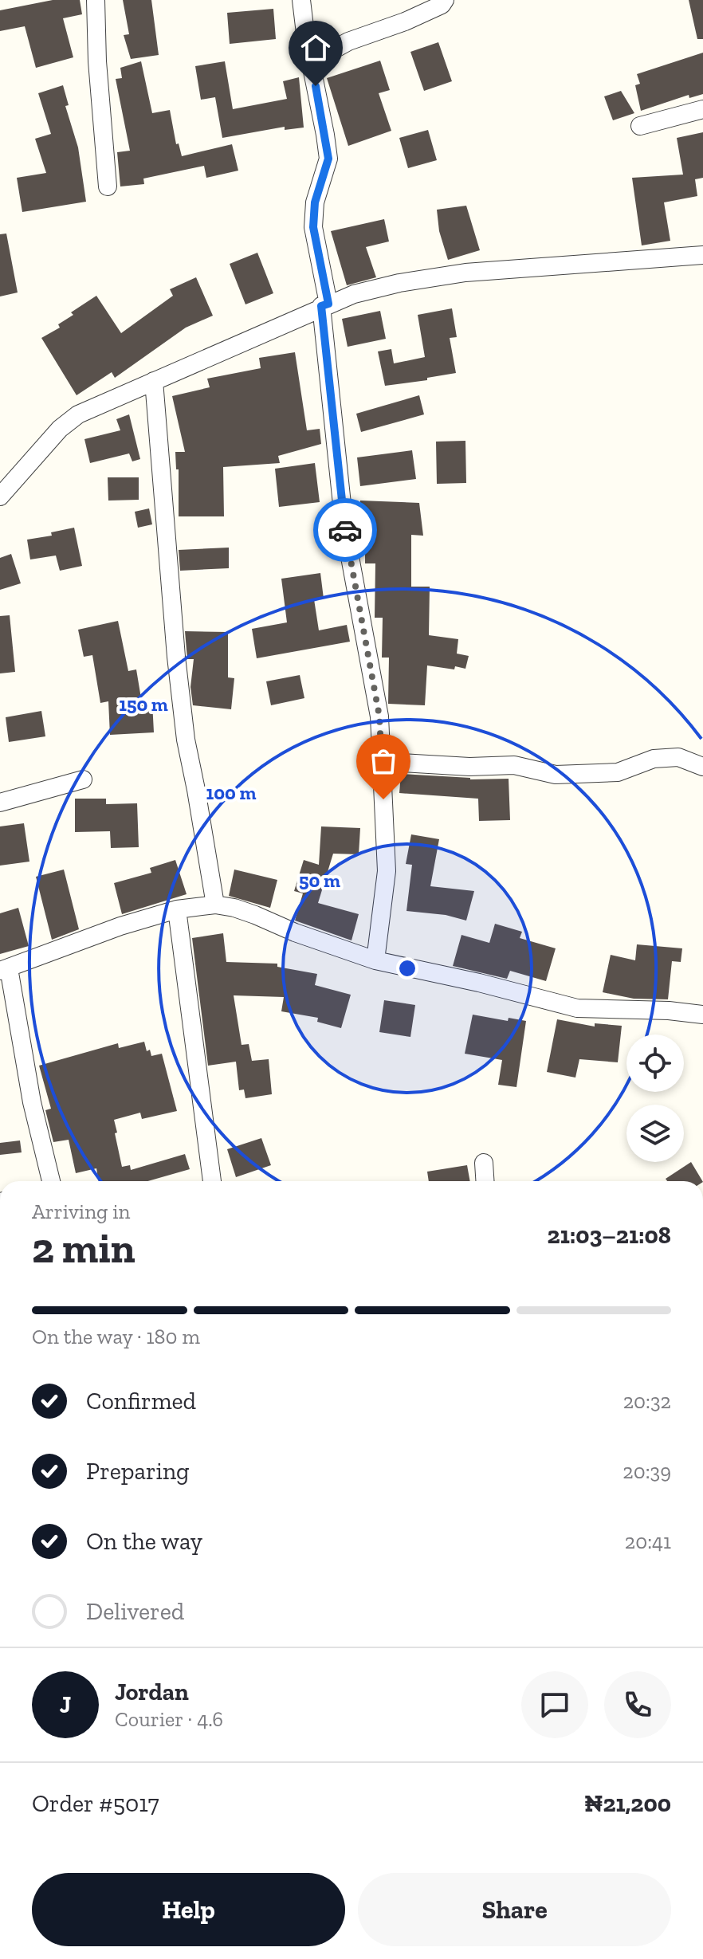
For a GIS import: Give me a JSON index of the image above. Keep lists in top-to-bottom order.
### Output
{
  "page": {
    "heading": ["2 min", "Arriving in", "21:03–21:08"],
    "panel": [
      "Jordan",
      "Courier · 4.6",
      "Order #5017",
      "₦21,200"
    ],
    "bar": "On the way · 180 m",
    "list": [
      ["Confirmed", "20:32"],
      ["Preparing", "20:39"],
      ["On the way", "20:41"],
      "Delivered"
    ],
    "round": "J",
    "buttons": ["Help", "Share"]
  },
  "rings": ["150 m", "100 m", "50 m"]
}
